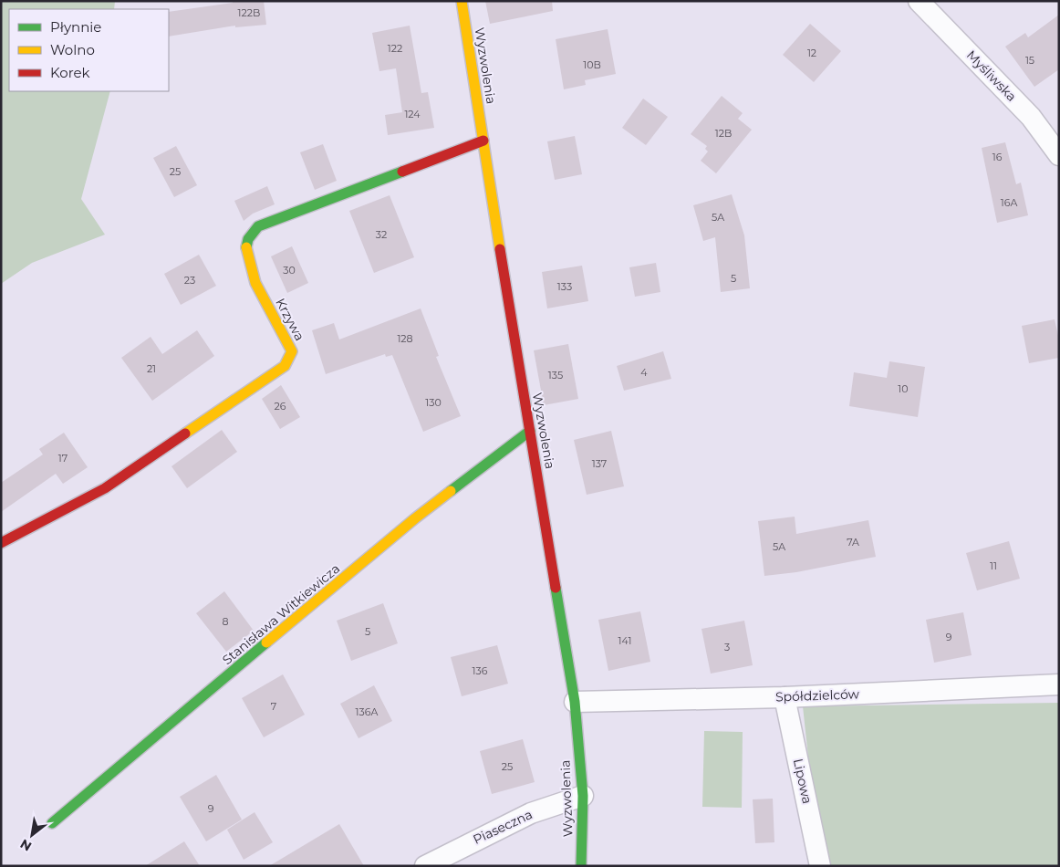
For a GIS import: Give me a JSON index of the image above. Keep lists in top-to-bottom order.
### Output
{
  "streets": {
    "street": [
      "Wyzwolenia",
      "Myśliwska",
      "Krzywa",
      "Stanisława Witkiewicza",
      "Spółdzielców",
      "Lipowa",
      "Piaseczna"
    ]
  },
  "crossings": [
    ["Wyzwolenia", "Krzywa"],
    ["Wyzwolenia", "Stanisława Witkiewicza"],
    ["Wyzwolenia", "Spółdzielców"],
    ["Wyzwolenia", "Piaseczna"],
    ["Spółdzielców", "Lipowa"]
  ],
  "house_numbers": [
    "122B",
    "122",
    "12",
    "15",
    "10B",
    "124",
    "12B",
    "16",
    "25",
    "16A",
    "5A",
    "32",
    "30",
    "5",
    "23",
    "133",
    "128",
    "21",
    "4",
    "135",
    "10",
    "130",
    "26",
    "17",
    "137",
    "7A",
    "5A",
    "11",
    "8",
    "5",
    "9",
    "141",
    "3",
    "136",
    "7",
    "136A",
    "25",
    "9"
  ],
  "legend": ["Płynnie", "Wolno", "Korek"],
  "north": "bottom left"
}
